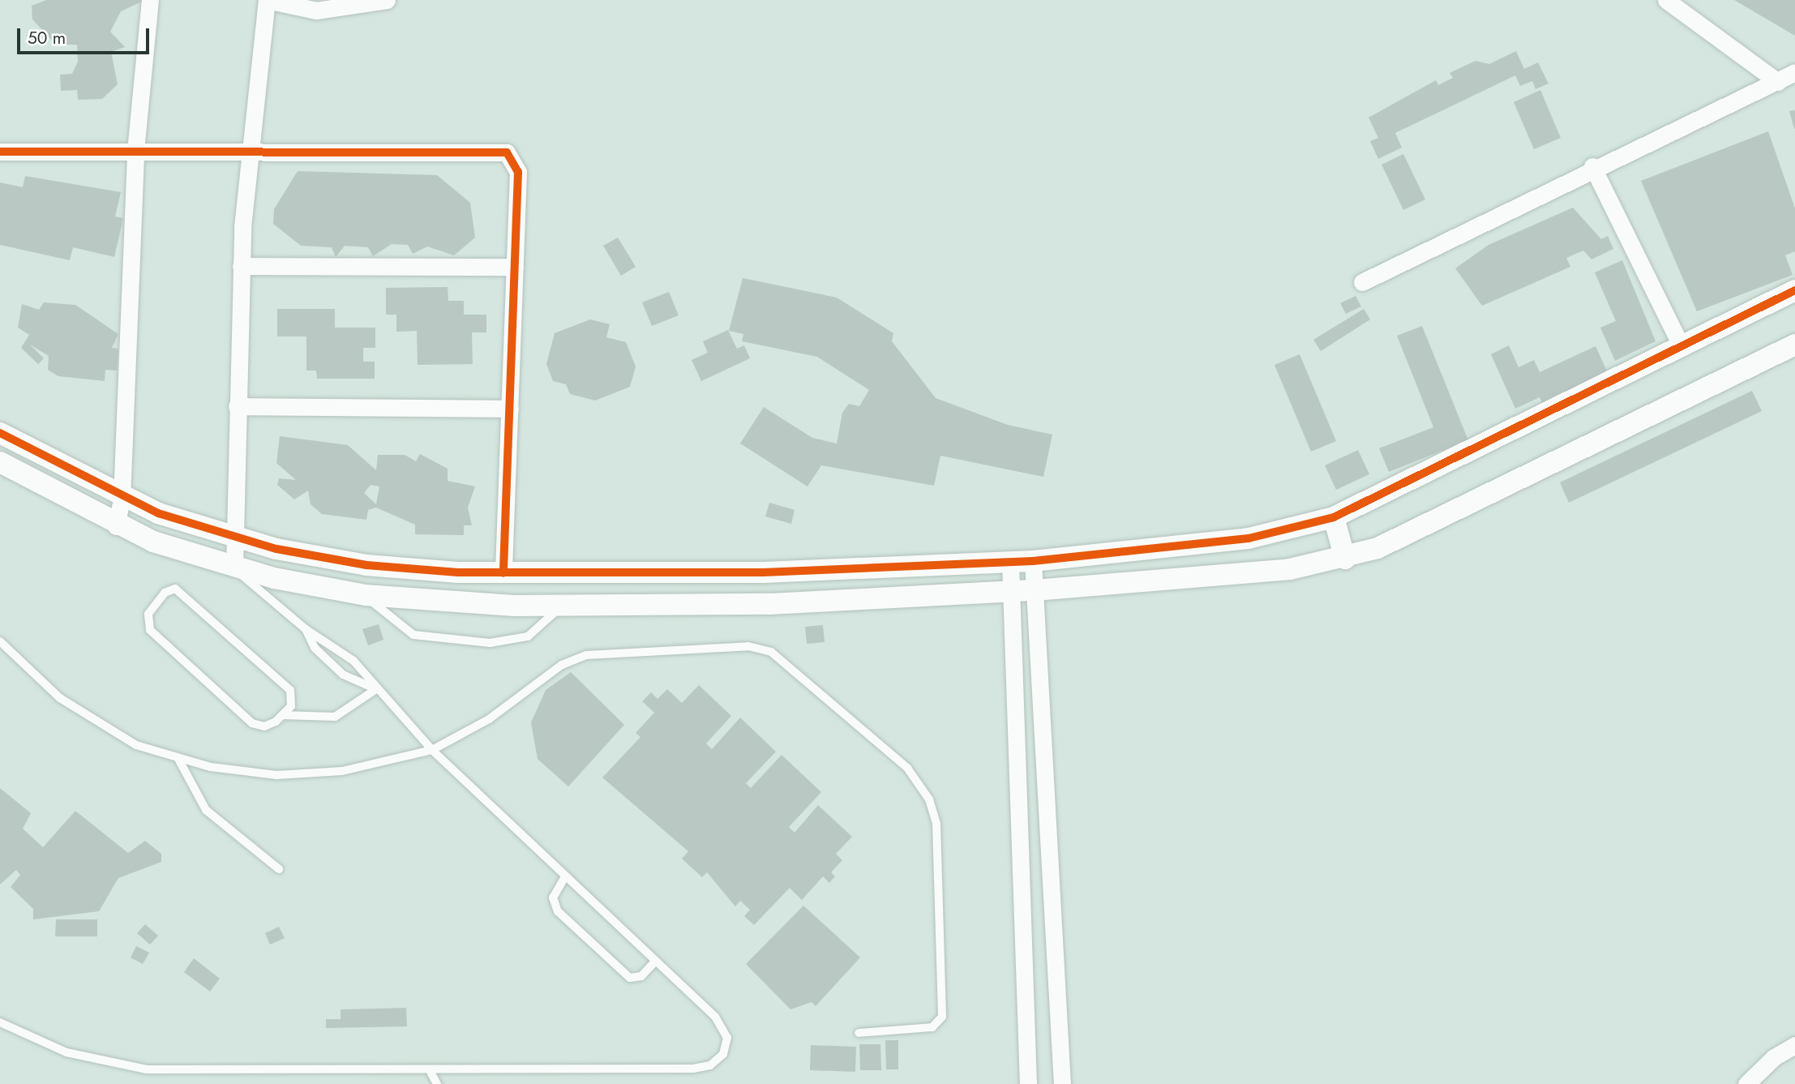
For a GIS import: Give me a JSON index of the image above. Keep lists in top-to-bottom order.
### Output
{
  "scale_bar": "50 m"
}
